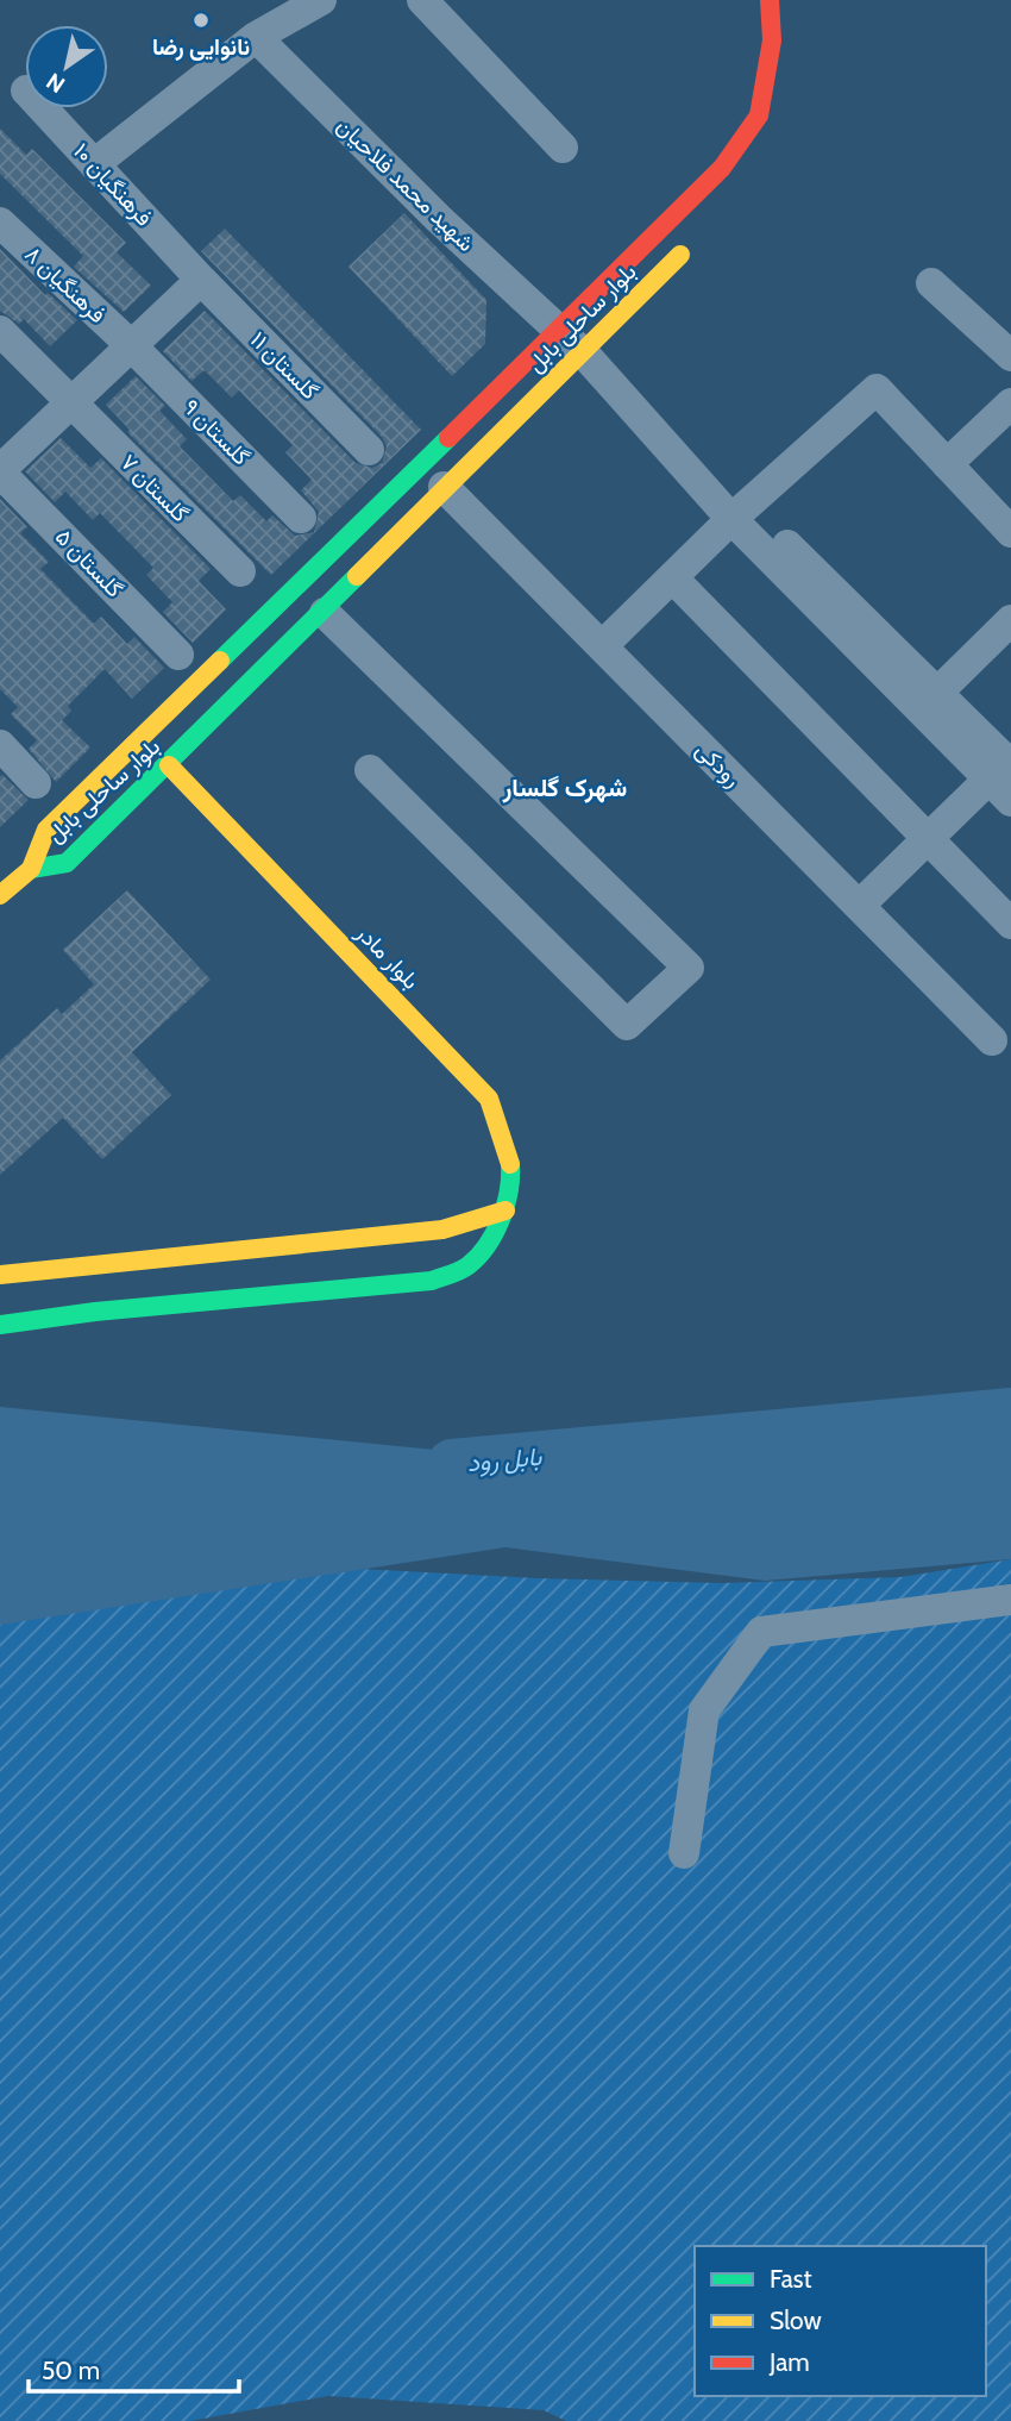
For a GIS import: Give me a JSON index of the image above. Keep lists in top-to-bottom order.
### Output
{
  "streets": {
    "main road": ["بلوار ساحلی بابل", "بلوار مادر"],
    "street": [
      "فرهنگیان ۱۰",
      "شهید محمد فلاحیان",
      "فرهنگیان ۸",
      "گلستان ۱۱",
      "گلستان ۹",
      "گلستان ۷",
      "گلستان ۵",
      "رودکی"
    ]
  },
  "crossings": [
    ["فرهنگیان ۱۰", "گلستان ۱۱"],
    ["شهید محمد فلاحیان", "بلوار ساحلی بابل"],
    ["فرهنگیان ۸", "گلستان ۹"],
    ["بلوار ساحلی بابل", "رودکی"],
    ["بلوار ساحلی بابل", "بلوار مادر"]
  ],
  "districts": ["شهرک گلسار"],
  "water": ["بابل رود"],
  "places": ["نانوایی رضا"],
  "legend": ["Fast", "Slow", "Jam"],
  "scale_bar": "50 m",
  "north": "bottom left"
}
